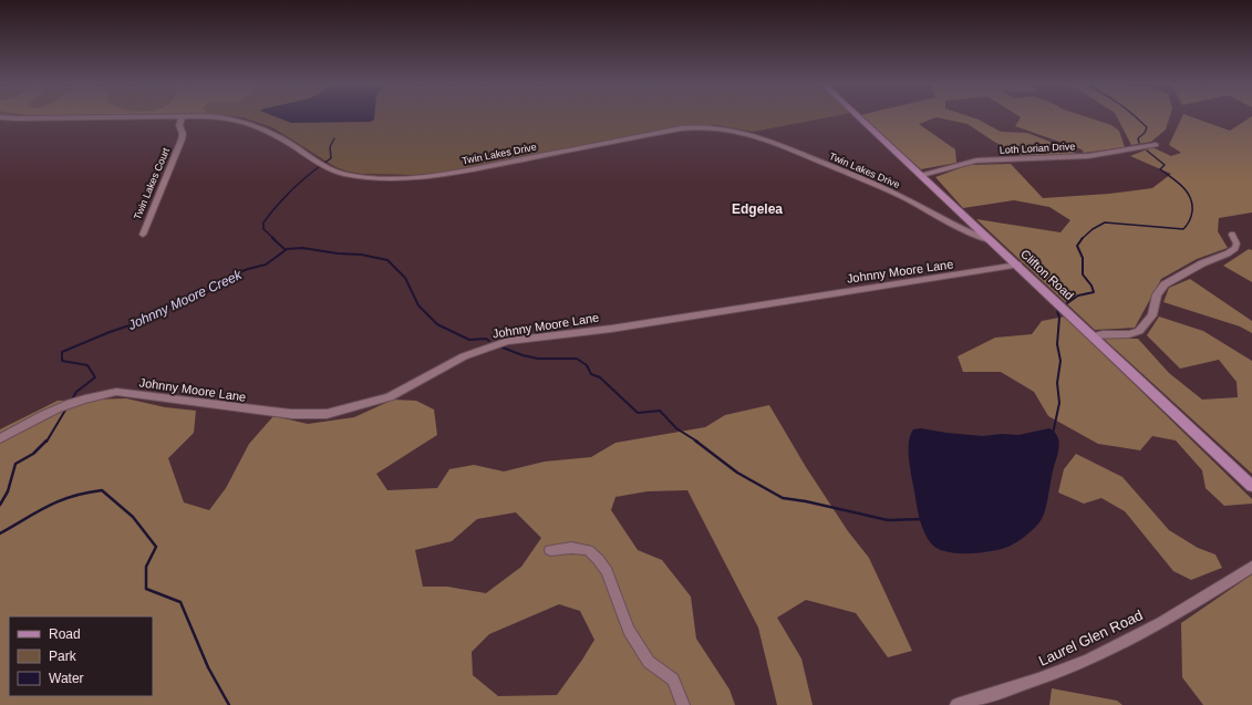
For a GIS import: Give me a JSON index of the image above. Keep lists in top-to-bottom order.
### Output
{
  "streets": {
    "main road": ["Clifton Road"],
    "street": [
      "Loth Lorian Drive",
      "Twin Lakes Drive",
      "Twin Lakes Court",
      "Johnny Moore Lane",
      "Laurel Glen Road"
    ]
  },
  "crossings": [
    ["Loth Lorian Drive", "Clifton Road"],
    ["Twin Lakes Drive", "Twin Lakes Court"],
    ["Twin Lakes Drive", "Clifton Road"],
    ["Johnny Moore Lane", "Clifton Road"]
  ],
  "districts": ["Edgelea"],
  "water": ["Johnny Moore Creek"],
  "legend": ["Road", "Park", "Water"]
}
